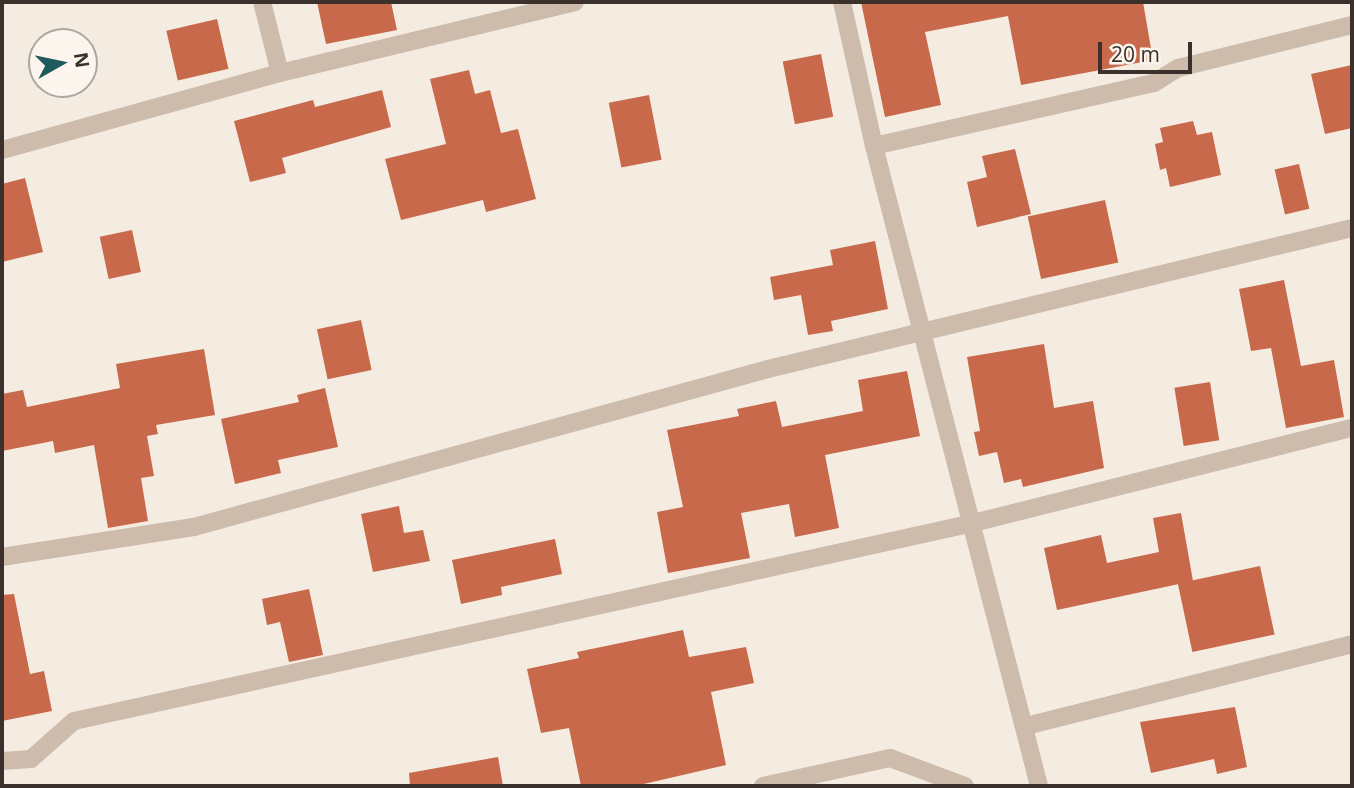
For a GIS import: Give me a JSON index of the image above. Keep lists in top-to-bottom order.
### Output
{
  "scale_bar": "20 m",
  "north": "right"
}
